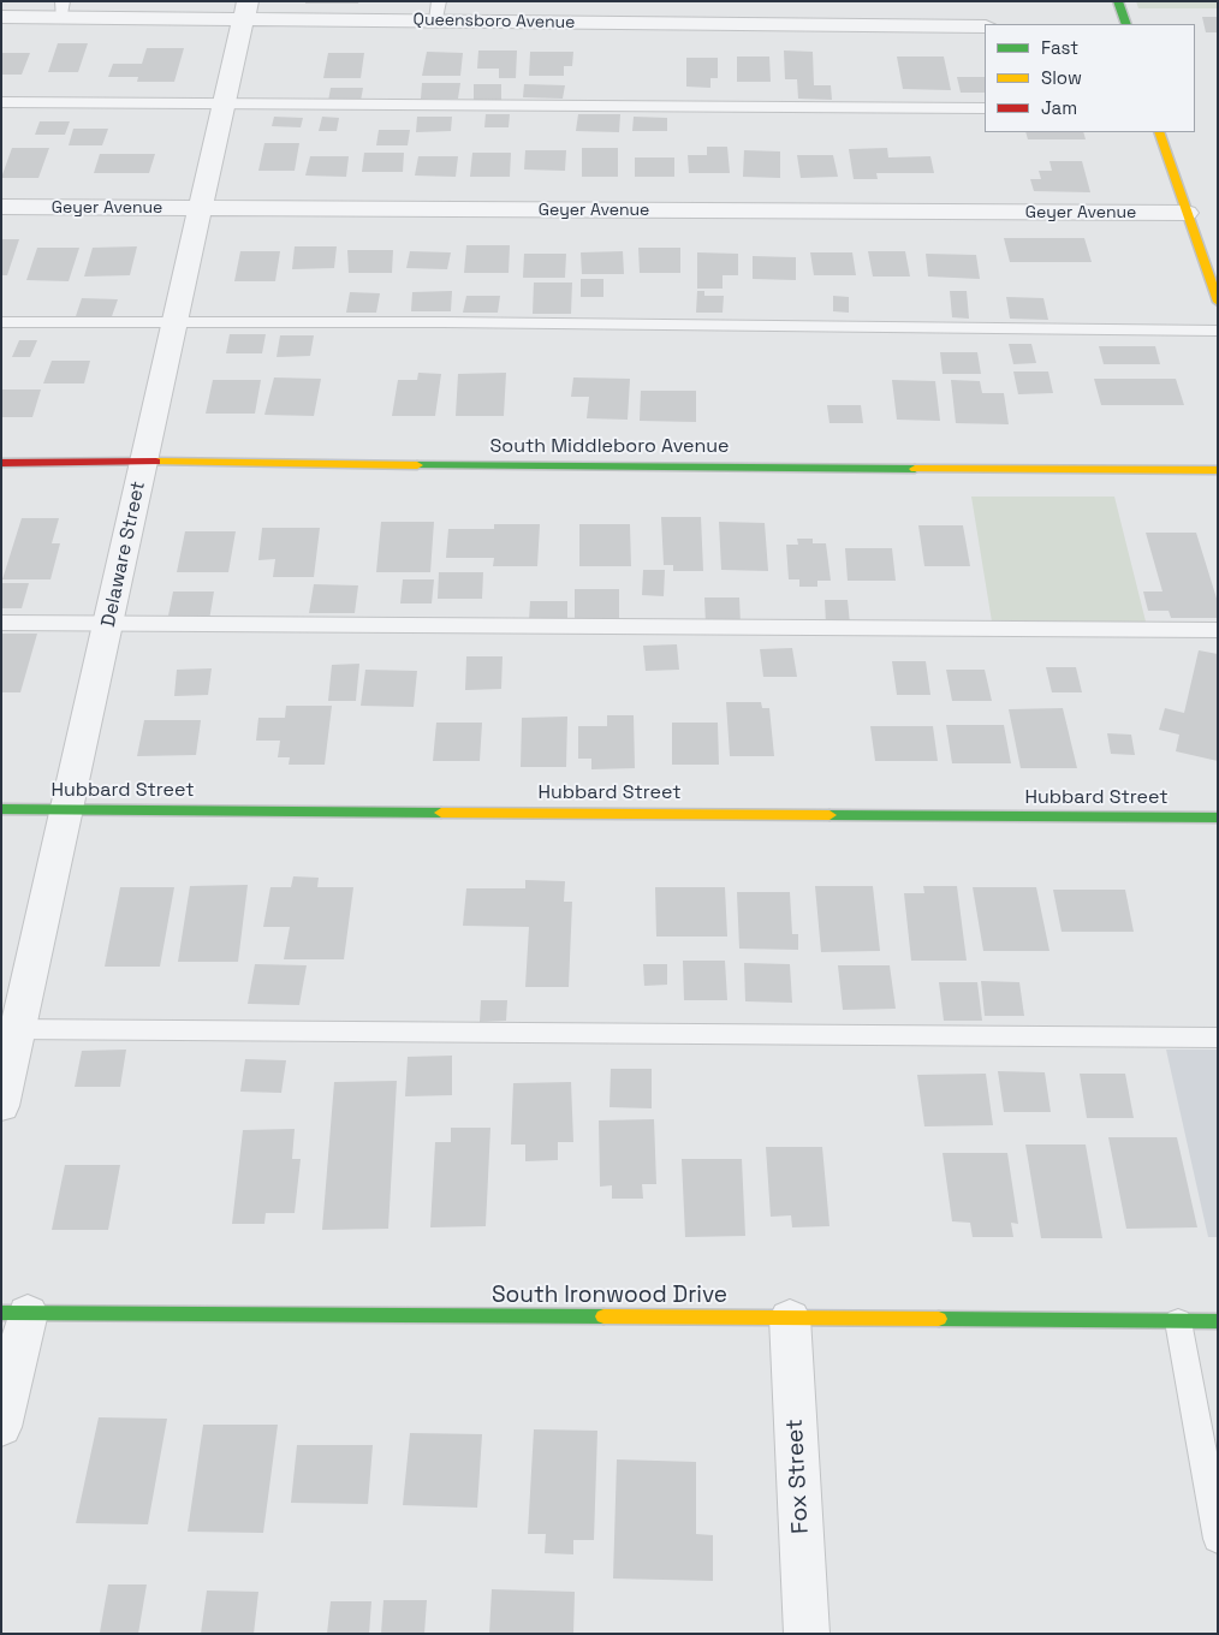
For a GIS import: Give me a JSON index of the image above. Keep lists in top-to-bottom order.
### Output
{
  "streets": {
    "street": [
      "Queensboro Avenue",
      "Geyer Avenue",
      "South Middleboro Avenue",
      "Delaware Street",
      "Hubbard Street",
      "South Ironwood Drive",
      "Fox Street"
    ]
  },
  "crossings": [
    ["Queensboro Avenue", "Delaware Street"],
    ["Geyer Avenue", "Delaware Street"],
    ["South Middleboro Avenue", "Delaware Street"],
    ["Delaware Street", "Hubbard Street"],
    ["South Ironwood Drive", "Fox Street"]
  ],
  "legend": ["Fast", "Slow", "Jam"]
}
